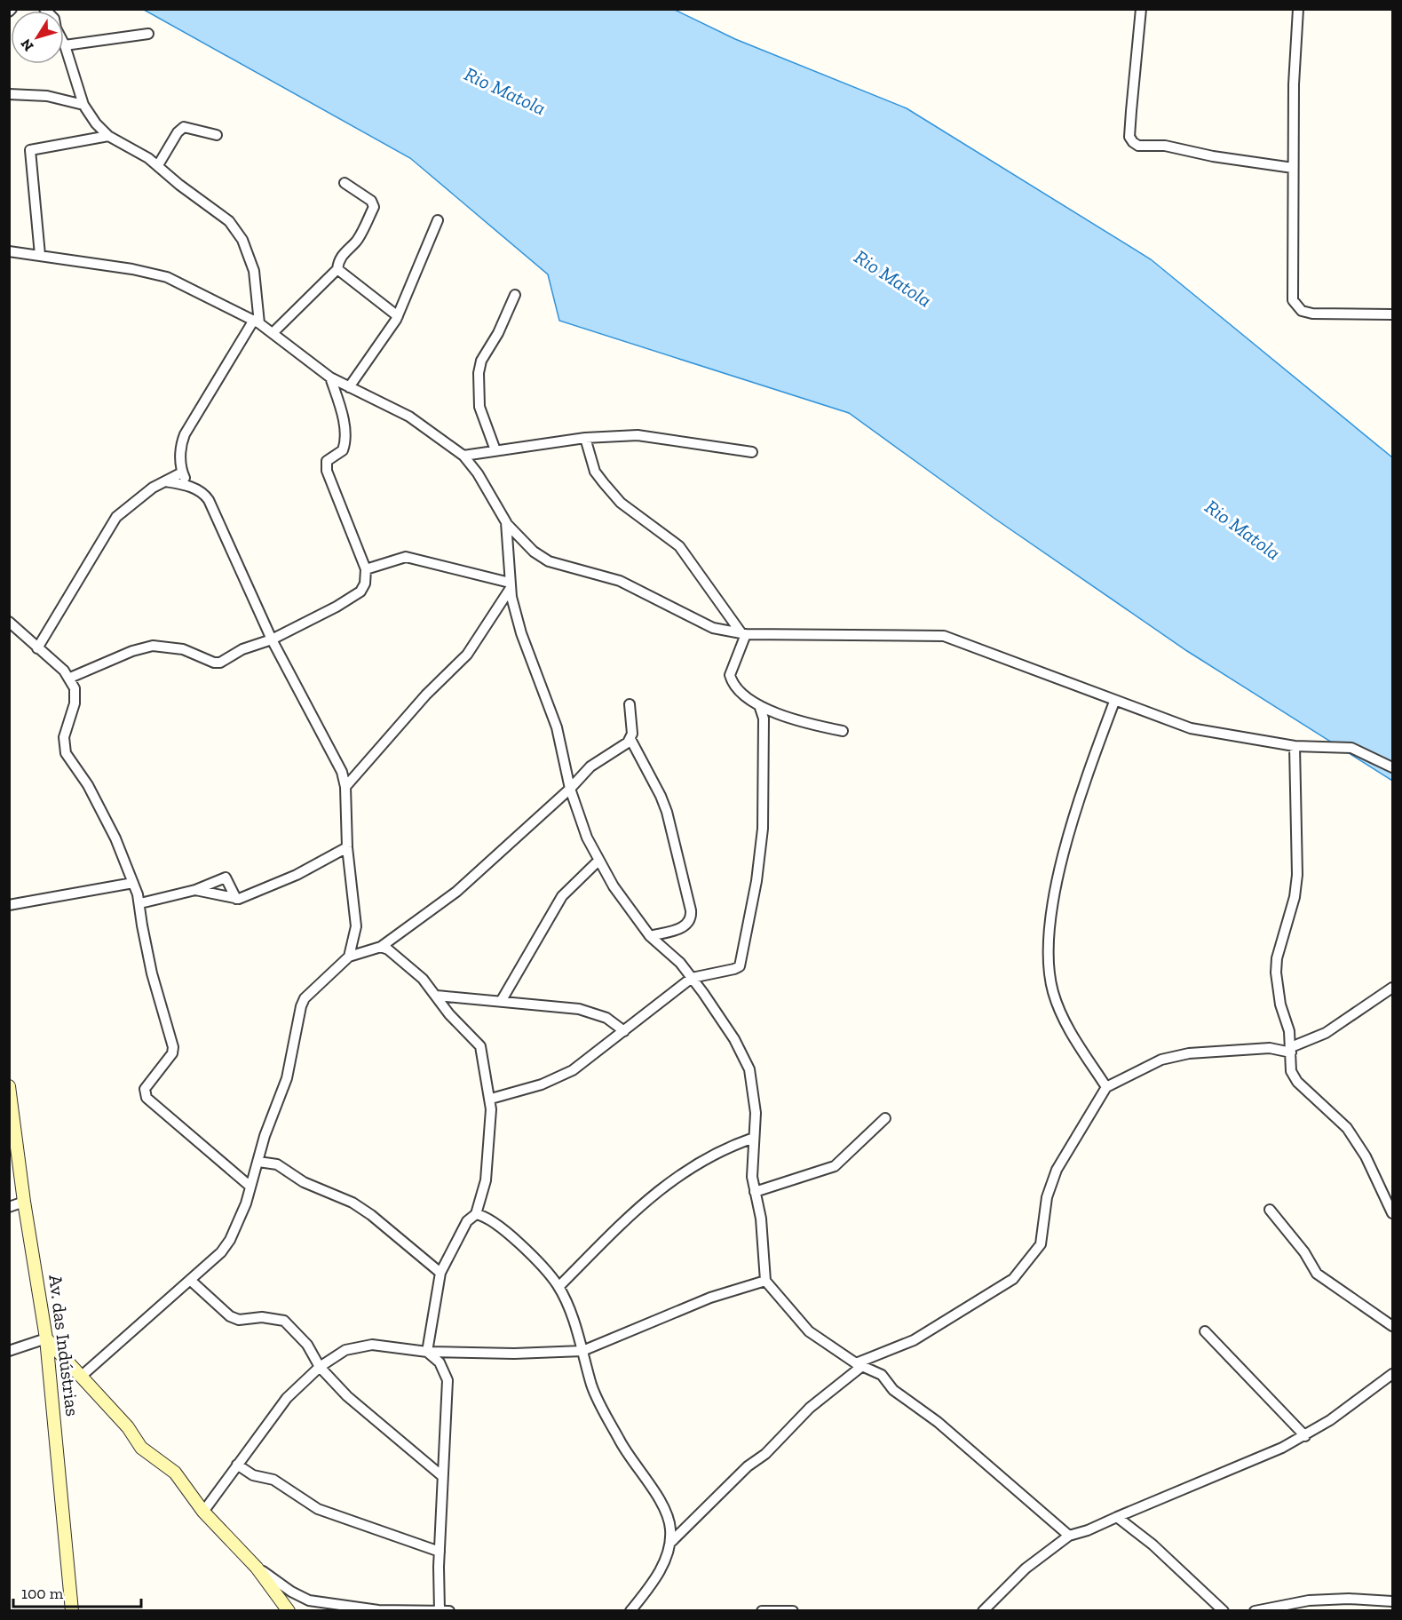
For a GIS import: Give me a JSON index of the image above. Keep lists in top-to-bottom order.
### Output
{
  "streets": {
    "street": ["Av. das Indústrias"]
  },
  "water": ["Rio Matola"],
  "scale_bar": "100 m",
  "north": "bottom left"
}
